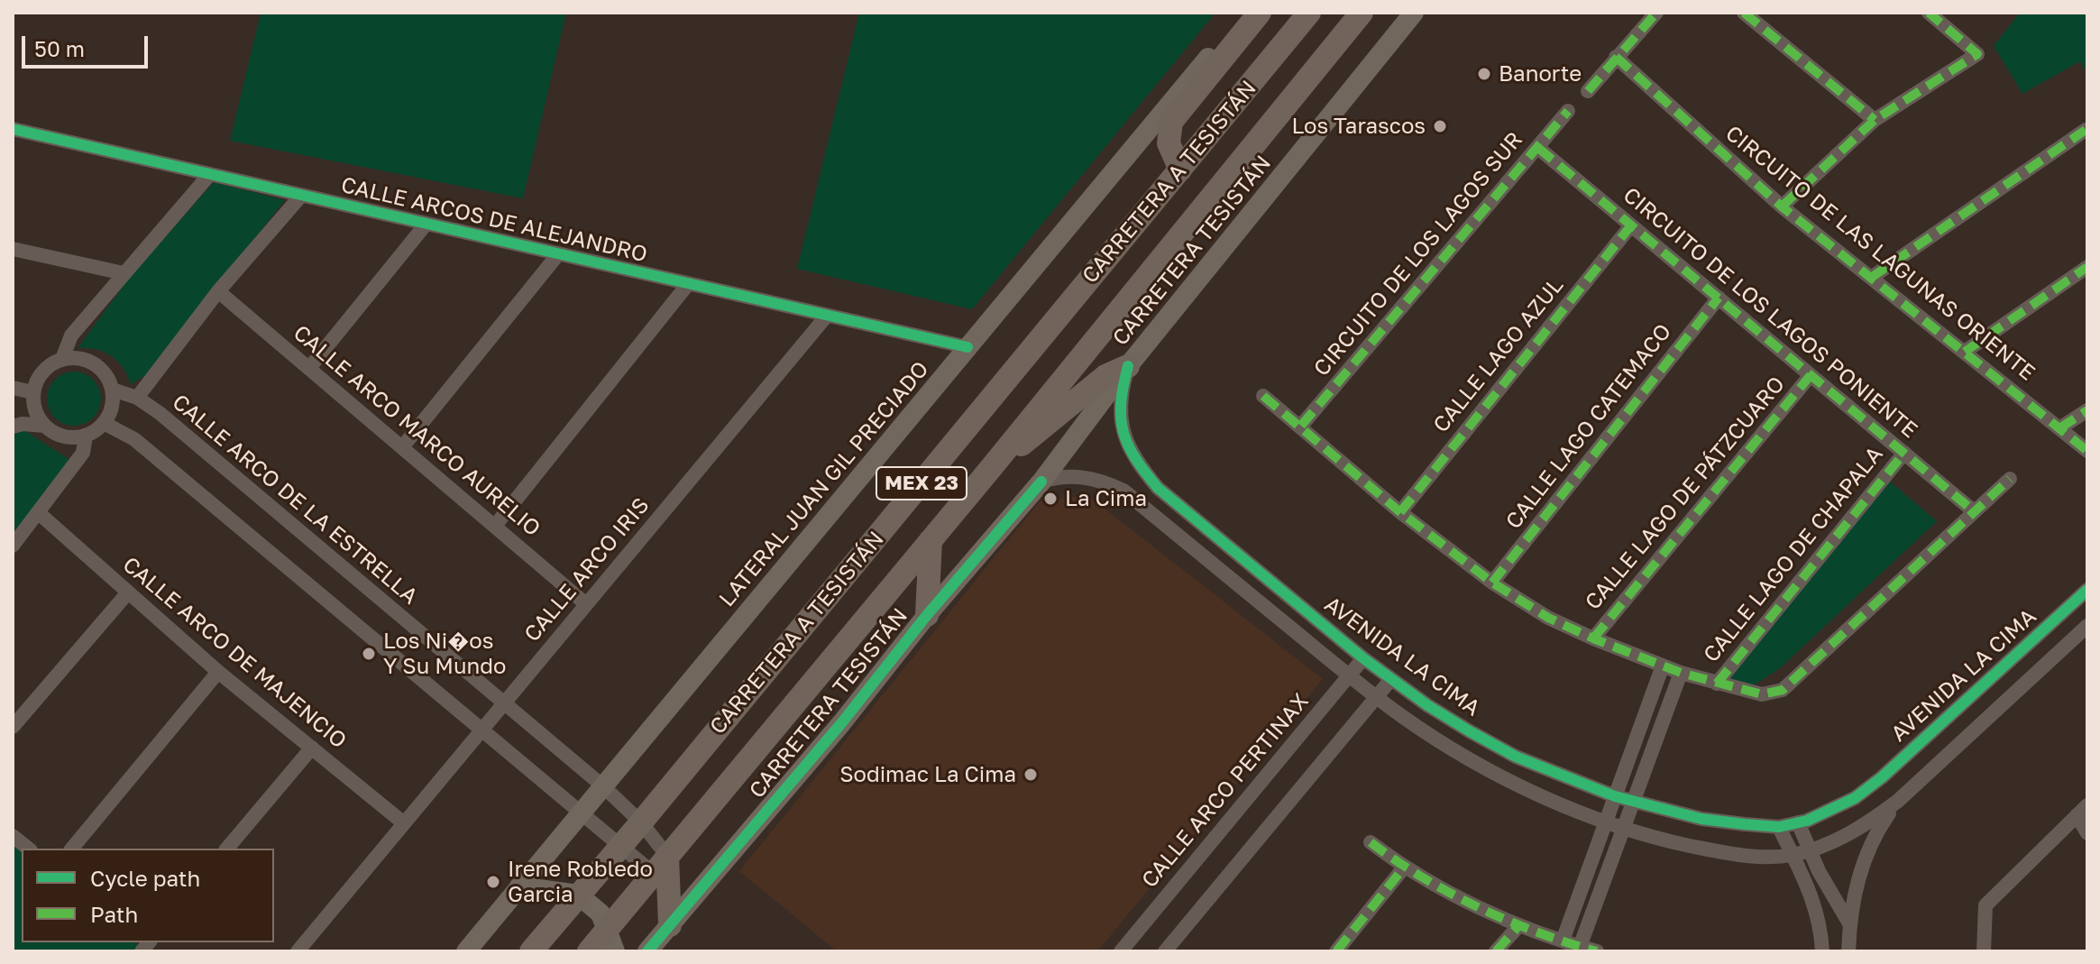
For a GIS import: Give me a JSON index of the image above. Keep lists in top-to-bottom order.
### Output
{
  "streets": {
    "main road": [
      "CARRETERA A TESISTÁN",
      "CARRETERA TESISTÁN",
      "MEX 23",
      "LATERAL JUAN GIL PRECIADO"
    ],
    "street": [
      "CALLE ARCOS DE ALEJANDRO",
      "CIRCUITO DE LAS LAGUNAS ORIENTE",
      "CIRCUITO DE LOS LAGOS SUR",
      "CIRCUITO DE LOS LAGOS PONIENTE",
      "CALLE LAGO AZUL",
      "CALLE LAGO CATEMACO",
      "CALLE ARCO MARCO AURELIO",
      "CALLE LAGO DE PÁTZCUARO",
      "CALLE ARCO DE LA ESTRELLA",
      "CALLE LAGO DE CHAPALA",
      "CALLE ARCO IRIS",
      "CALLE ARCO DE MAJENCIO",
      "AVENIDA LA CIMA",
      "CALLE ARCO PERTINAX"
    ]
  },
  "crossings": [
    ["CARRETERA A TESISTÁN", "CALLE ARCO DE LA ESTRELLA"],
    ["CALLE ARCOS DE ALEJANDRO", "LATERAL JUAN GIL PRECIADO"],
    ["CALLE ARCOS DE ALEJANDRO", "CALLE ARCO IRIS"],
    ["CARRETERA TESISTÁN", "AVENIDA LA CIMA"],
    ["CIRCUITO DE LOS LAGOS SUR", "CIRCUITO DE LOS LAGOS PONIENTE"],
    ["CIRCUITO DE LOS LAGOS PONIENTE", "CALLE LAGO AZUL"],
    ["CIRCUITO DE LOS LAGOS PONIENTE", "CALLE LAGO CATEMACO"],
    ["CIRCUITO DE LOS LAGOS PONIENTE", "CALLE LAGO DE PÁTZCUARO"],
    ["CIRCUITO DE LOS LAGOS PONIENTE", "CALLE LAGO DE CHAPALA"],
    ["CALLE ARCO MARCO AURELIO", "CALLE ARCO IRIS"],
    ["LATERAL JUAN GIL PRECIADO", "CALLE ARCO DE LA ESTRELLA"],
    ["CALLE ARCO DE LA ESTRELLA", "CALLE ARCO IRIS"],
    ["CALLE ARCO IRIS", "CALLE ARCO DE MAJENCIO"],
    ["AVENIDA LA CIMA", "CALLE ARCO PERTINAX"]
  ],
  "places": [
    "Banorte",
    "Los Tarascos",
    "La Cima",
    "Los Ni�os Y Su Mundo",
    "Sodimac La Cima",
    "Irene Robledo Garcia"
  ],
  "legend": ["Cycle path", "Path"],
  "scale_bar": "50 m"
}
